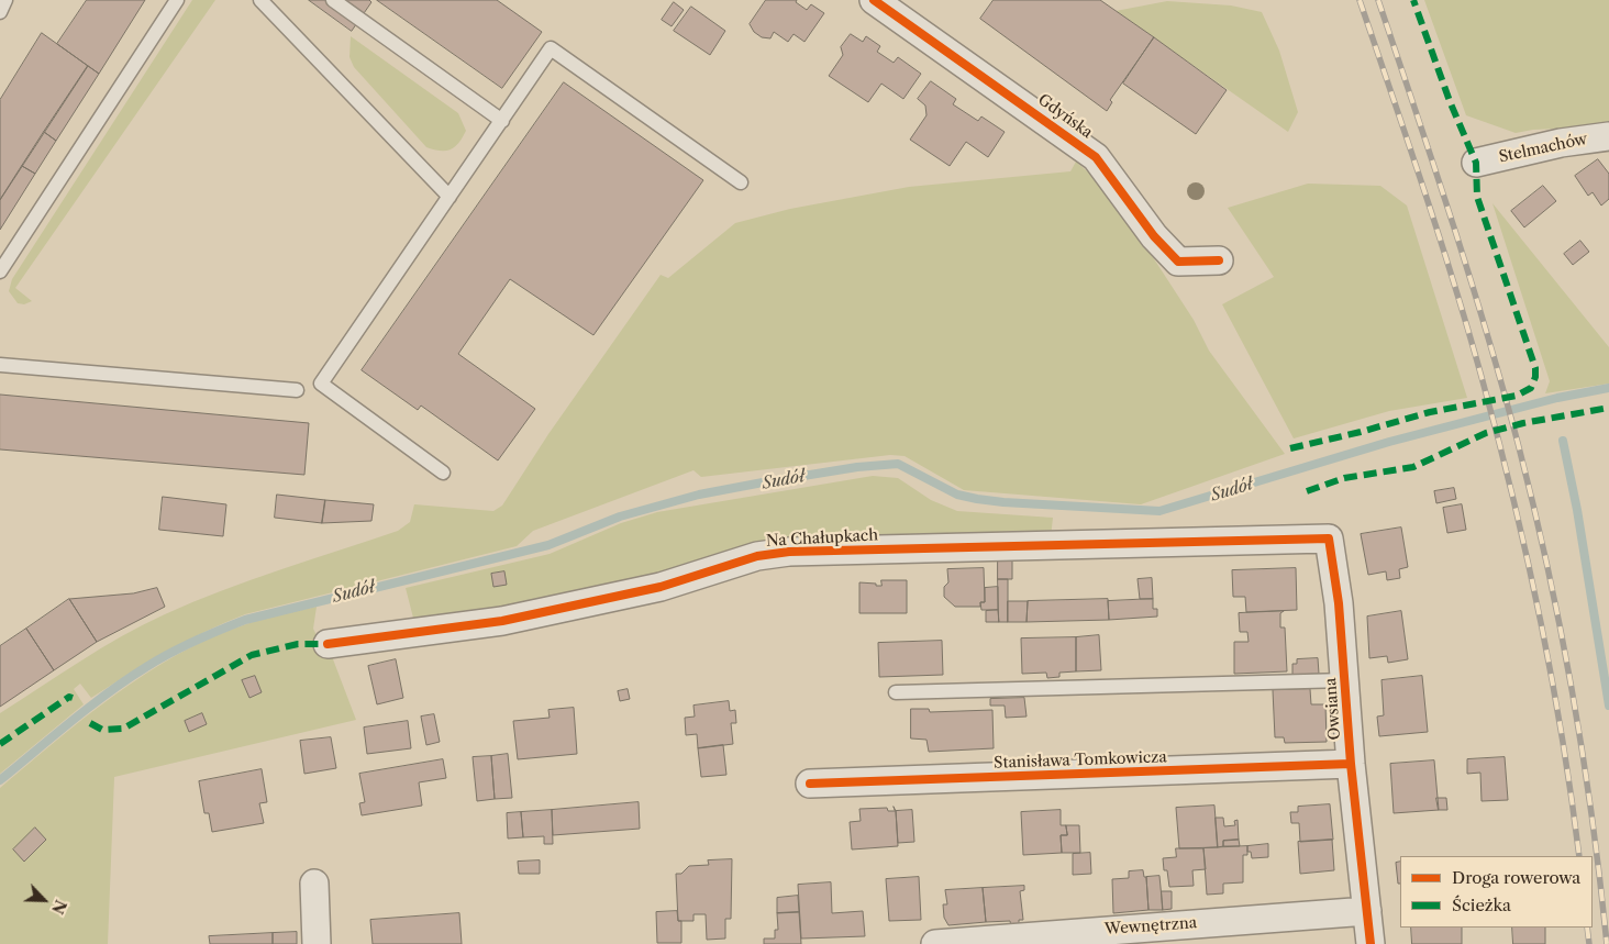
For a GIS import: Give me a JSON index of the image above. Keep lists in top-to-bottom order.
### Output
{
  "streets": {
    "street": [
      "Gdyńska",
      "Stelmachów",
      "Na Chałupkach",
      "Owsiana",
      "Stanisława Tomkowicza",
      "Wewnętrzna"
    ]
  },
  "crossings": [
    ["Na Chałupkach", "Owsiana"],
    ["Owsiana", "Stanisława Tomkowicza"],
    ["Owsiana", "Wewnętrzna"]
  ],
  "water": ["Sudół"],
  "legend": ["Droga rowerowa", "Ścieżka"],
  "north": "bottom right"
}
